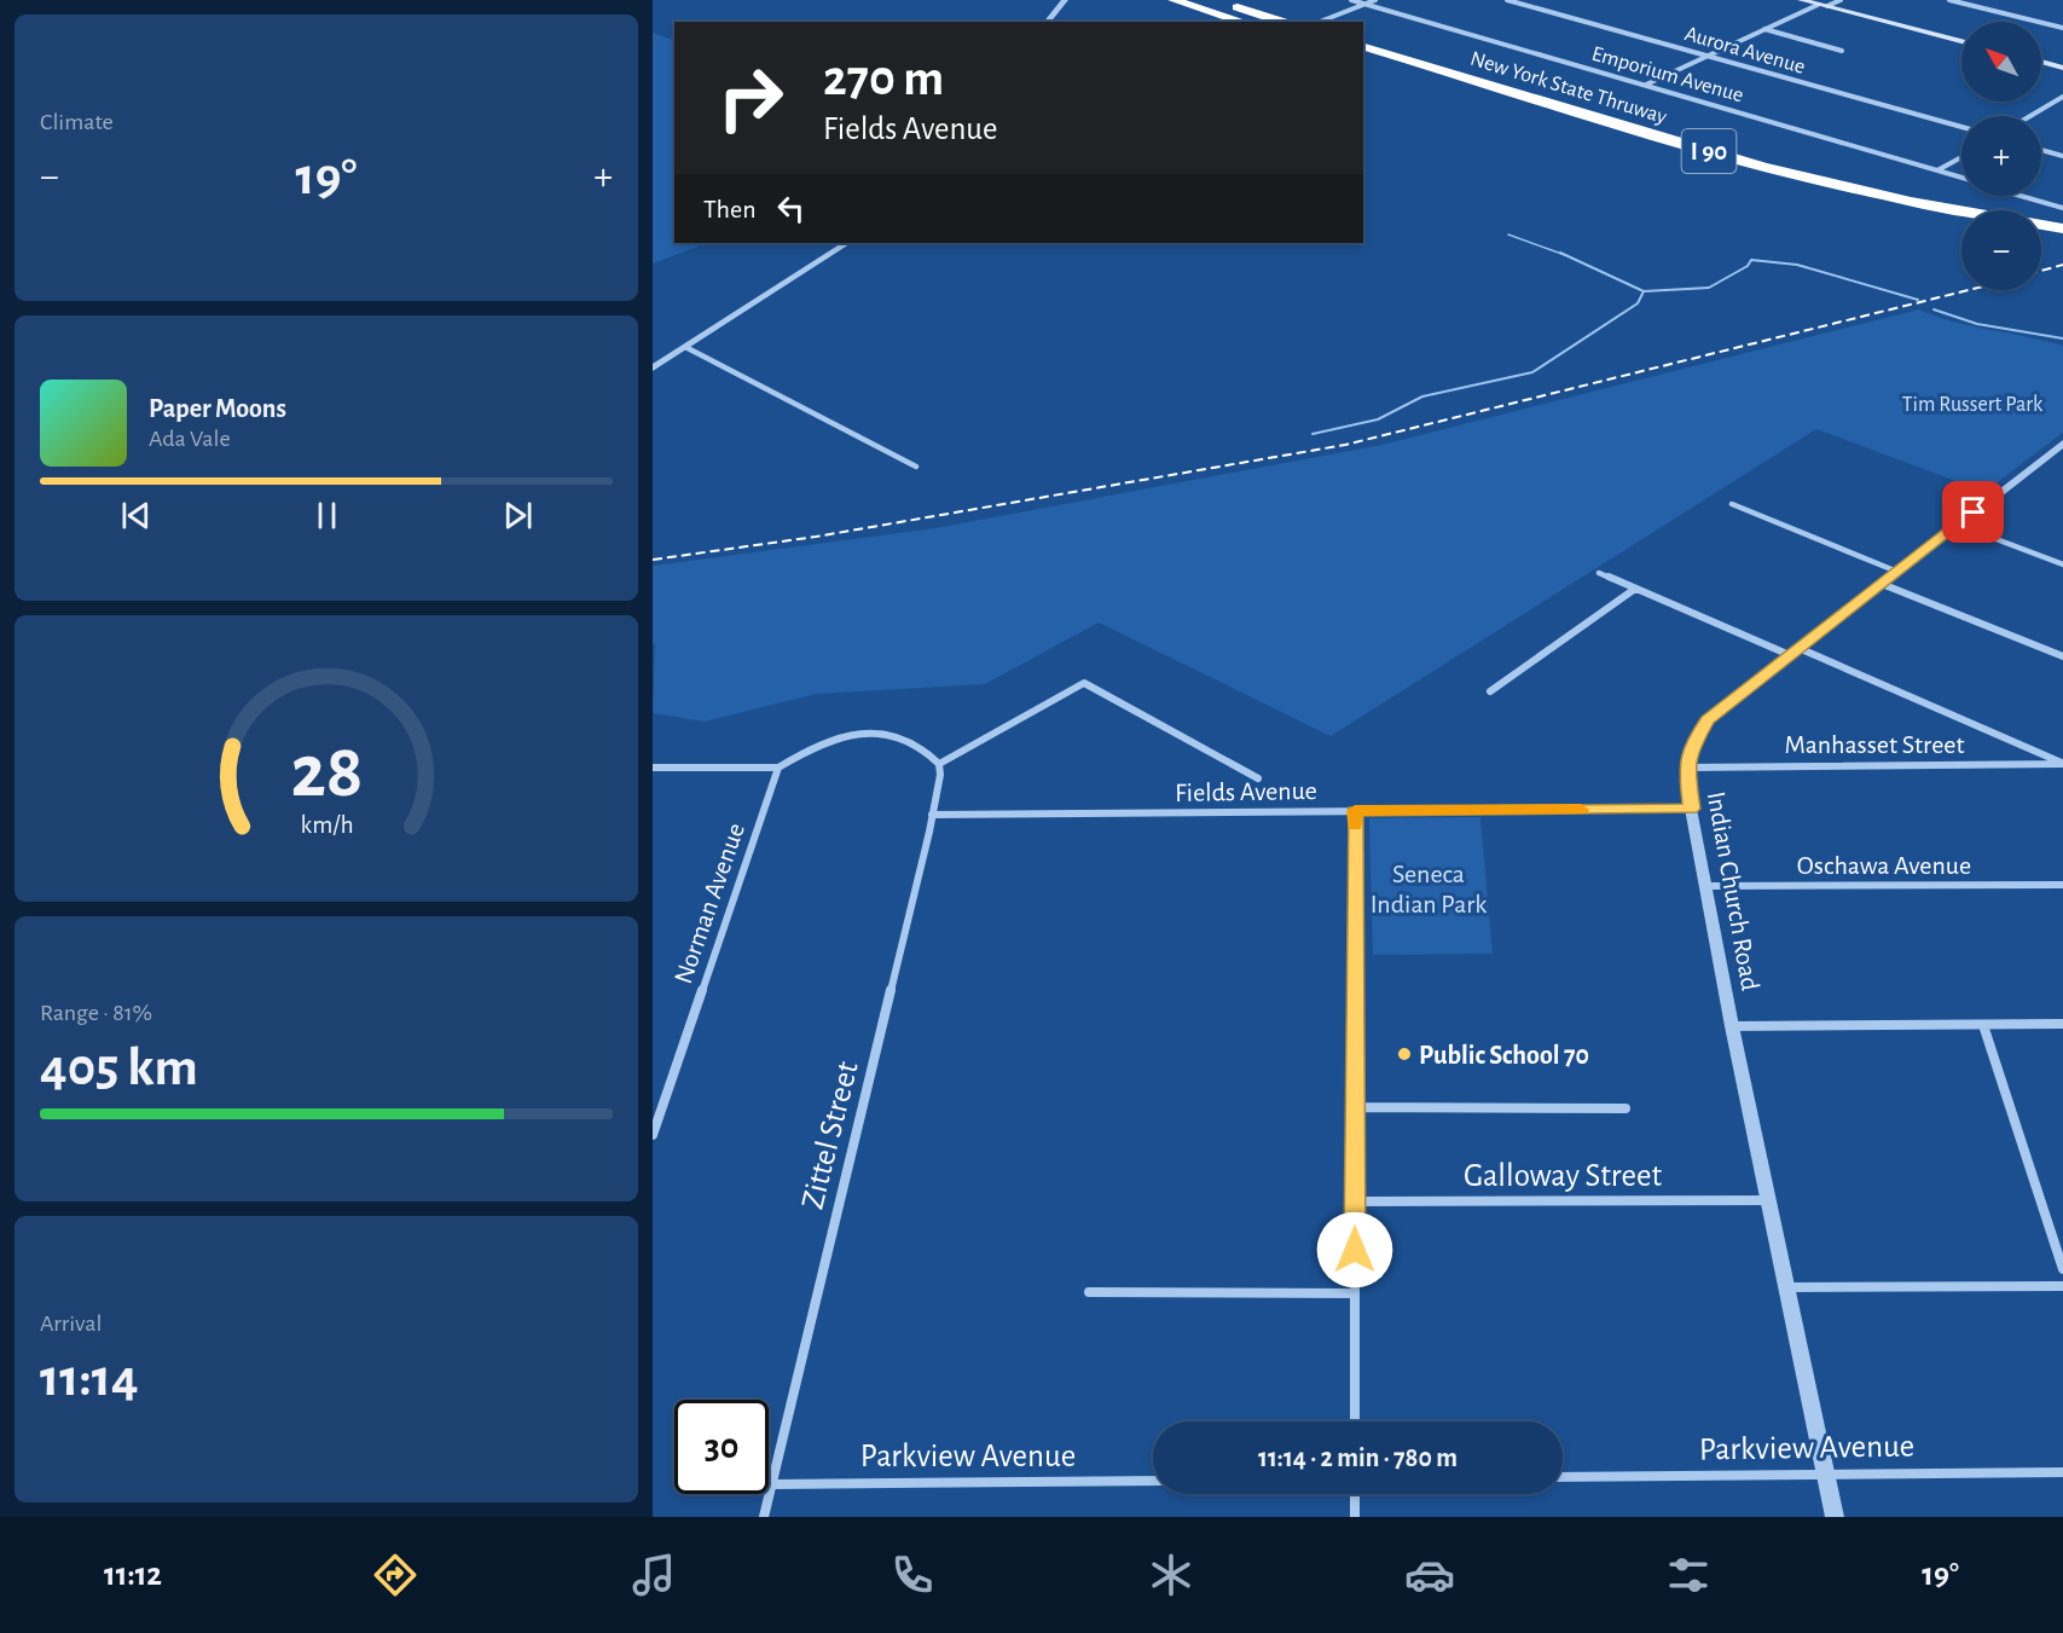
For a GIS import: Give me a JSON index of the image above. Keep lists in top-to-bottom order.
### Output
{
  "streets": {
    "highway": ["New York State Thruway", "I 90"],
    "street": [
      "Aurora Avenue",
      "Emporium Avenue",
      "Manhasset Street",
      "Fields Avenue",
      "Oschawa Avenue",
      "Indian Church Road",
      "Norman Avenue",
      "Zittel Street",
      "Galloway Street",
      "Parkview Avenue"
    ]
  },
  "crossings": [
    ["Manhasset Street", "Indian Church Road"],
    ["Fields Avenue", "Indian Church Road"],
    ["Fields Avenue", "Zittel Street"],
    ["Oschawa Avenue", "Indian Church Road"],
    ["Indian Church Road", "Galloway Street"],
    ["Indian Church Road", "Parkview Avenue"],
    ["Zittel Street", "Parkview Avenue"]
  ],
  "parks": ["Tim Russert Park", "Seneca Indian Park"],
  "places": ["Public School 70"],
  "north": "top left",
  "page": {
    "tile": [
      "Climate",
      ["Range · 81%", "405 km"],
      ["Arrival", "11:14"]
    ],
    "map_buttons": ["+", "−"],
    "turn": ["270 m", "Fields Avenue"],
    "heat": ["−", "19°", "+"],
    "then": "Then",
    "song": ["Paper Moons", "Ada Vale"],
    "limit": "30",
    "trip": "11:14 · 2 min · 780 m",
    "tabs": ["11:12", "19°"],
    "gauge": ["28", "km/h"]
  }
}
